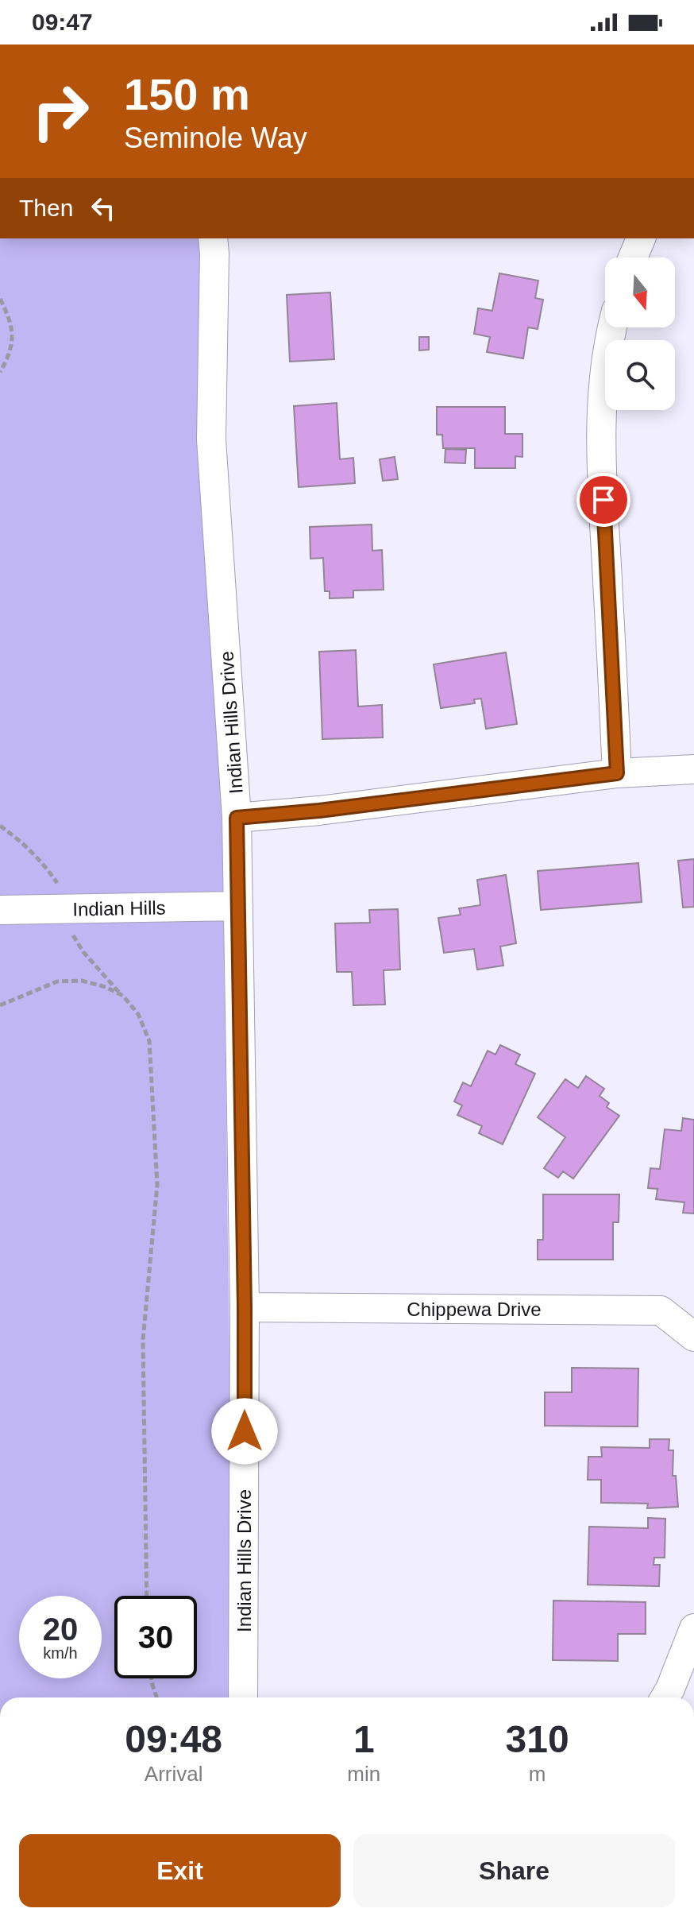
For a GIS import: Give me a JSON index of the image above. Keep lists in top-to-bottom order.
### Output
{
  "streets": {
    "street": ["Indian Hills Drive", "Indian Hills", "Chippewa Drive"]
  },
  "crossings": [
    ["Indian Hills Drive", "Indian Hills"],
    ["Indian Hills Drive", "Chippewa Drive"]
  ],
  "north": "bottom",
  "page": {
    "status": "09:47",
    "turn": ["150 m", "Seminole Way"],
    "then": "Then",
    "speed": "20 km/h",
    "limit": "30",
    "eta": [
      "09:48",
      "Arrival",
      "1",
      "min",
      "310",
      "m"
    ],
    "buttons": ["Exit", "Share"]
  }
}
